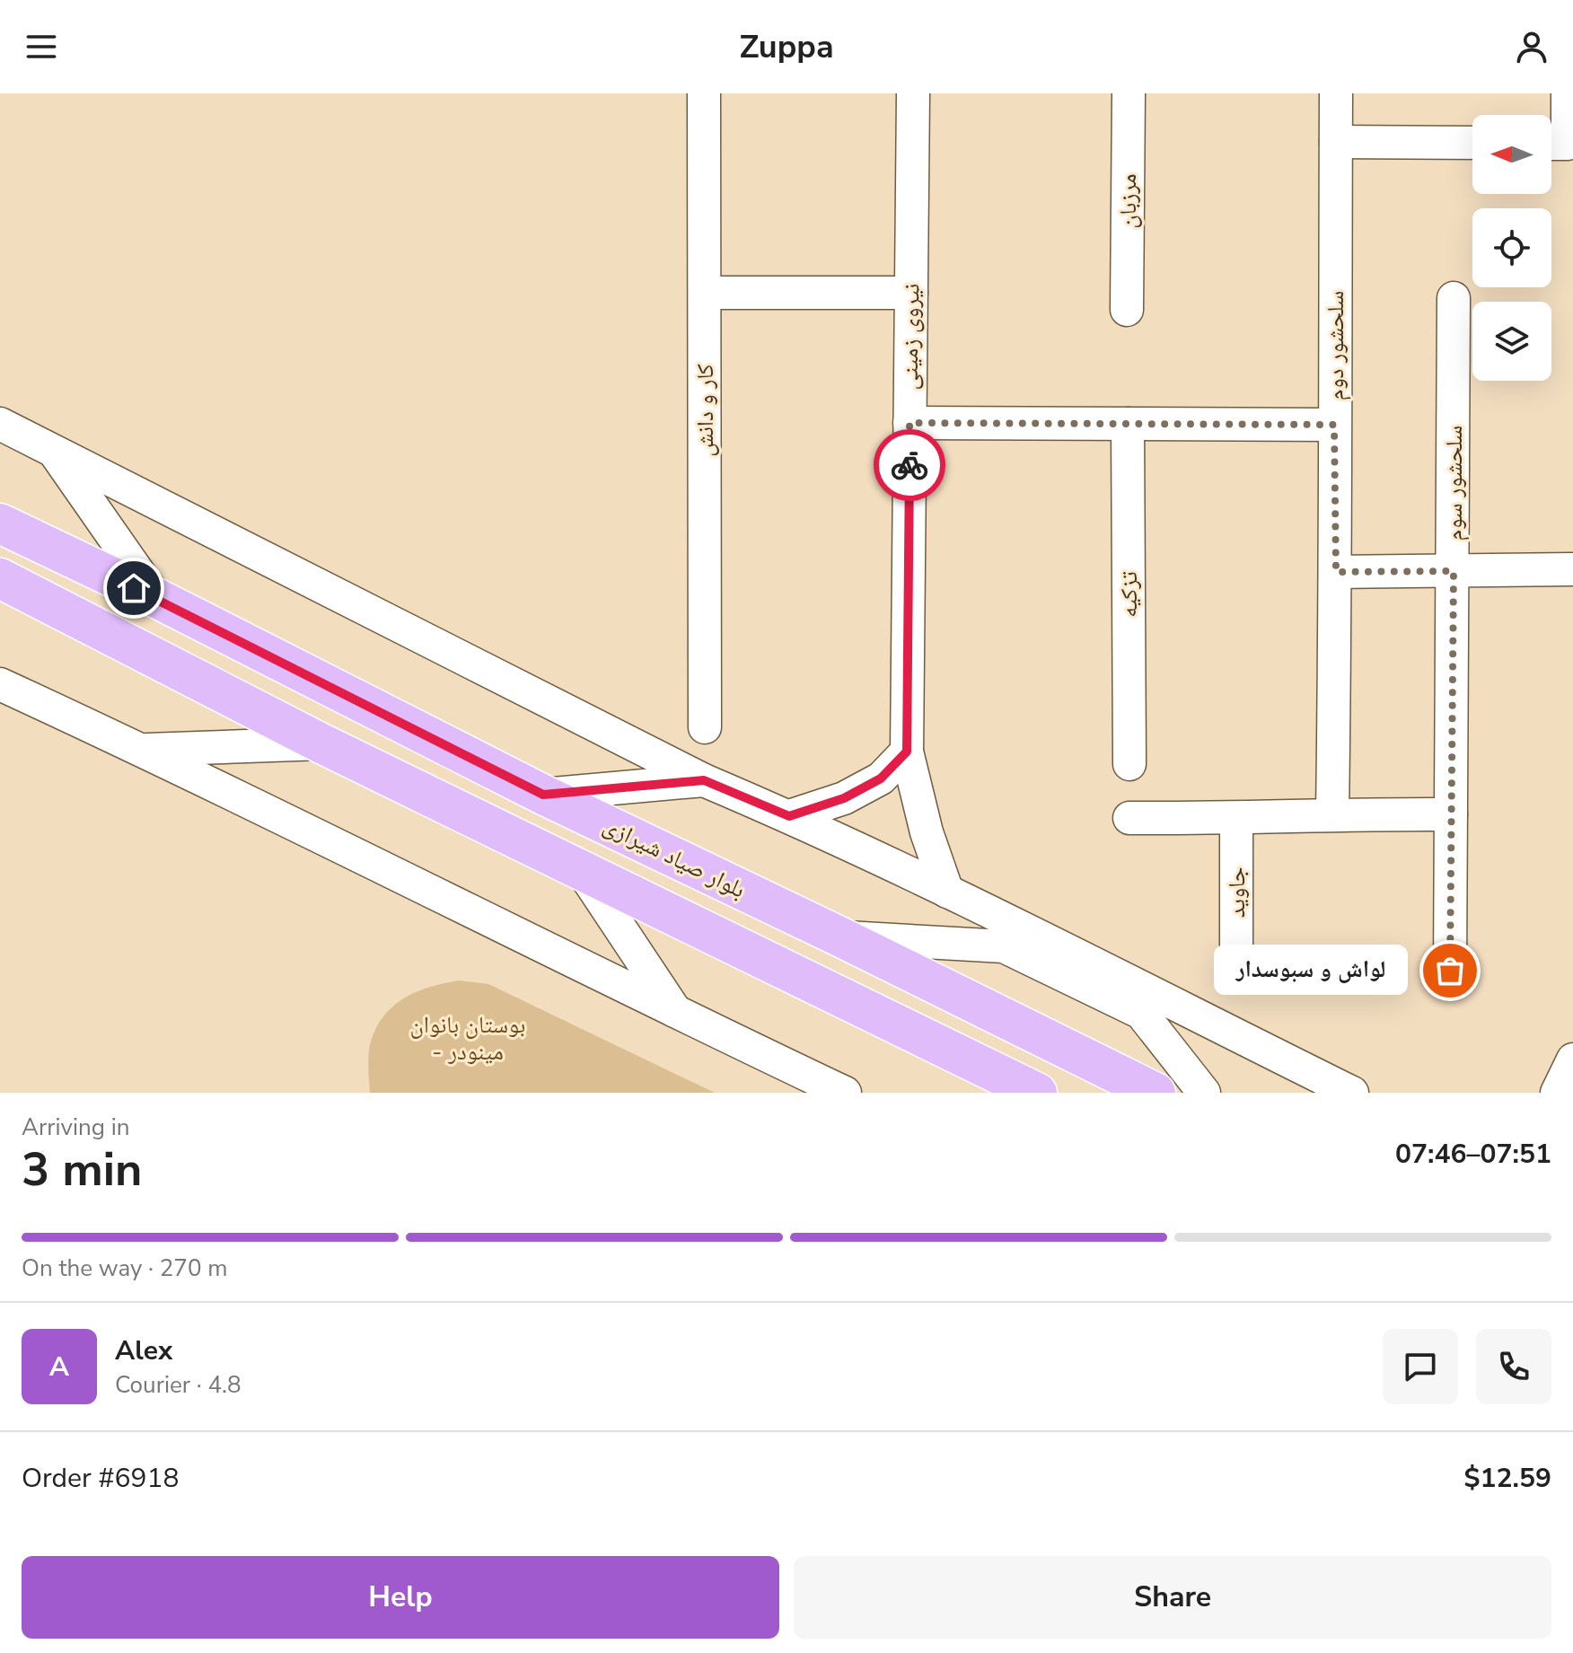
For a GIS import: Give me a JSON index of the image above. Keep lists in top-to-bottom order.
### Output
{
  "streets": {
    "main road": ["بلوار صیاد شیرازی"],
    "street": [
      "مرزبان",
      "نیروی زمینی",
      "سلحشور دوم",
      "کار و دانش",
      "سلحشور سوم",
      "تزکیه",
      "جاوید"
    ]
  },
  "parks": ["بوستان بانوان - مینودر"],
  "places": ["لواش و سبوسدار"],
  "north": "left",
  "page": {
    "header": "Zuppa",
    "bubble": "لواش و سبوسدار",
    "heading": ["3 min", "Arriving in", "07:46–07:51"],
    "panel": [
      "Alex",
      "Courier · 4.8",
      "Order #6918",
      "$12.59"
    ],
    "bar": "On the way · 270 m",
    "round": "A",
    "buttons": ["Help", "Share"]
  }
}
